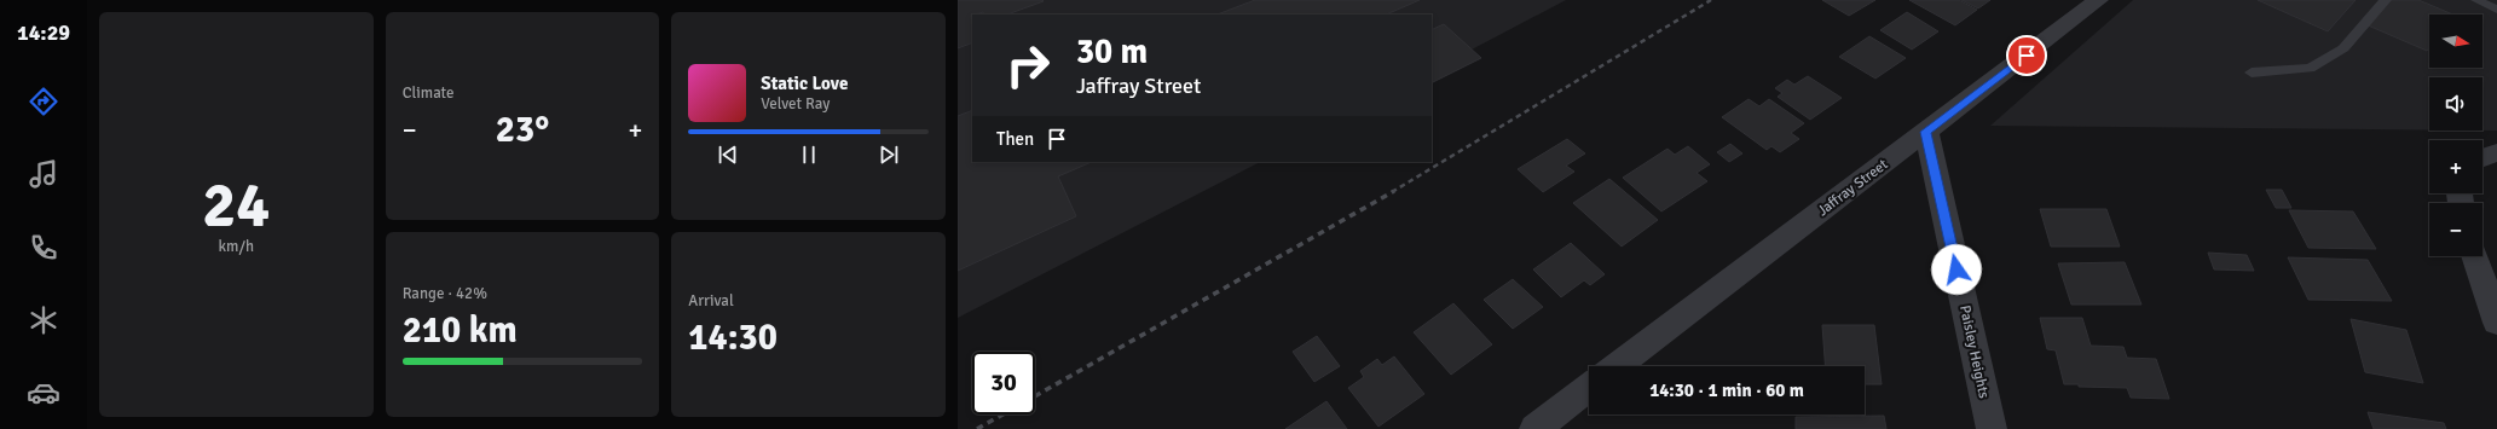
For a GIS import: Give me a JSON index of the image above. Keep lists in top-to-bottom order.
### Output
{
  "streets": {
    "street": ["Jaffray Street", "Paisley Heights"]
  },
  "crossings": [
    ["Jaffray Street", "Paisley Heights"]
  ],
  "north": "right",
  "page": {
    "tabs": "14:29",
    "tile": [
      ["24", "km/h"],
      "Climate",
      ["Range · 42%", "210 km"],
      ["Arrival", "14:30"]
    ],
    "map_buttons": ["+", "−"],
    "turn": ["30 m", "Jaffray Street"],
    "song": ["Static Love", "Velvet Ray"],
    "heat": ["−", "23°", "+"],
    "then": "Then",
    "limit": "30",
    "trip": "14:30 · 1 min · 60 m"
  }
}
